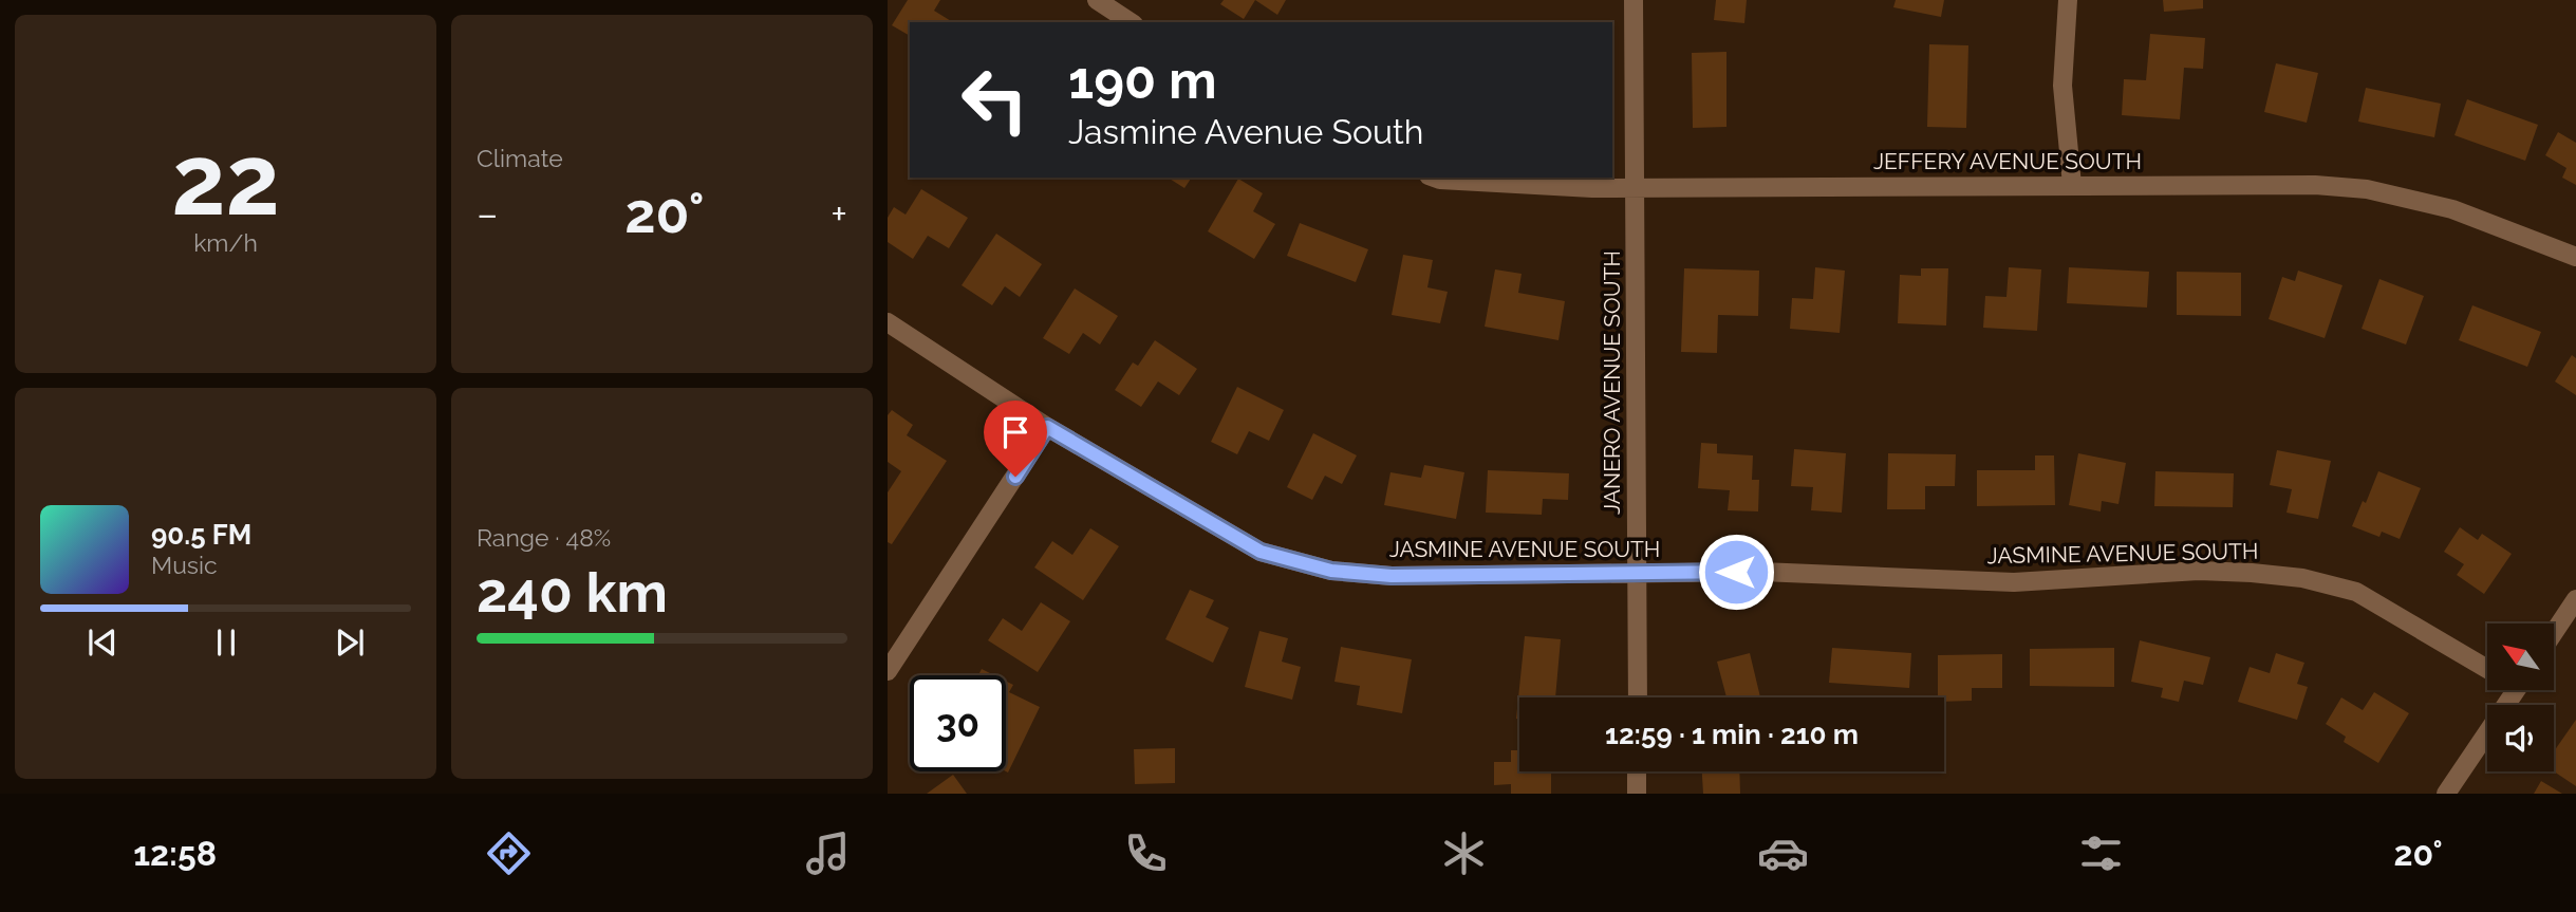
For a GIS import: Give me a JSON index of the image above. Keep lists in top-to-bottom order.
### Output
{
  "streets": {
    "street": ["JEFFERY AVENUE SOUTH", "JANERO AVENUE SOUTH", "JASMINE AVENUE SOUTH"]
  },
  "crossings": [
    ["JEFFERY AVENUE SOUTH", "JANERO AVENUE SOUTH"],
    ["JANERO AVENUE SOUTH", "JASMINE AVENUE SOUTH"]
  ],
  "north": "top left",
  "page": {
    "tile": [
      ["22", "km/h"],
      "Climate",
      ["Range · 48%", "240 km"]
    ],
    "turn": ["190 m", "Jasmine Avenue South"],
    "heat": ["−", "20°", "+"],
    "song": ["90.5 FM", "Music"],
    "limit": "30",
    "trip": "12:59 · 1 min · 210 m",
    "tabs": ["12:58", "20°"]
  }
}
